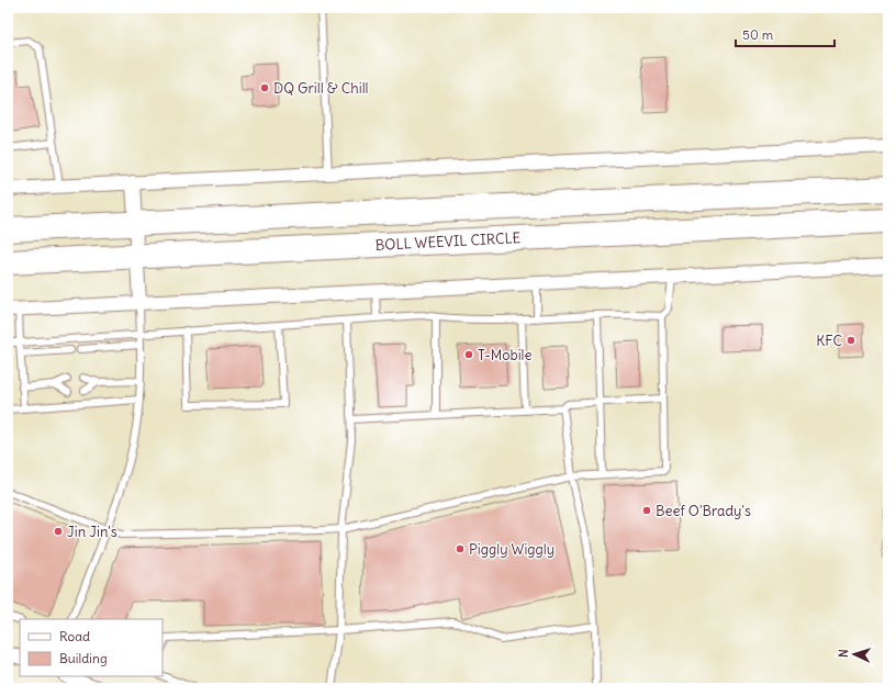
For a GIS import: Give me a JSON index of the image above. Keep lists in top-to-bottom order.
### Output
{
  "streets": {
    "highway": ["BOLL WEEVIL CIRCLE"]
  },
  "places": [
    "DQ Grill & Chill",
    "KFC",
    "T-Mobile",
    "Beef O'Brady's",
    "Jin Jin's",
    "Piggly Wiggly"
  ],
  "legend": ["Road", "Building"],
  "scale_bar": "50 m",
  "north": "left"
}
